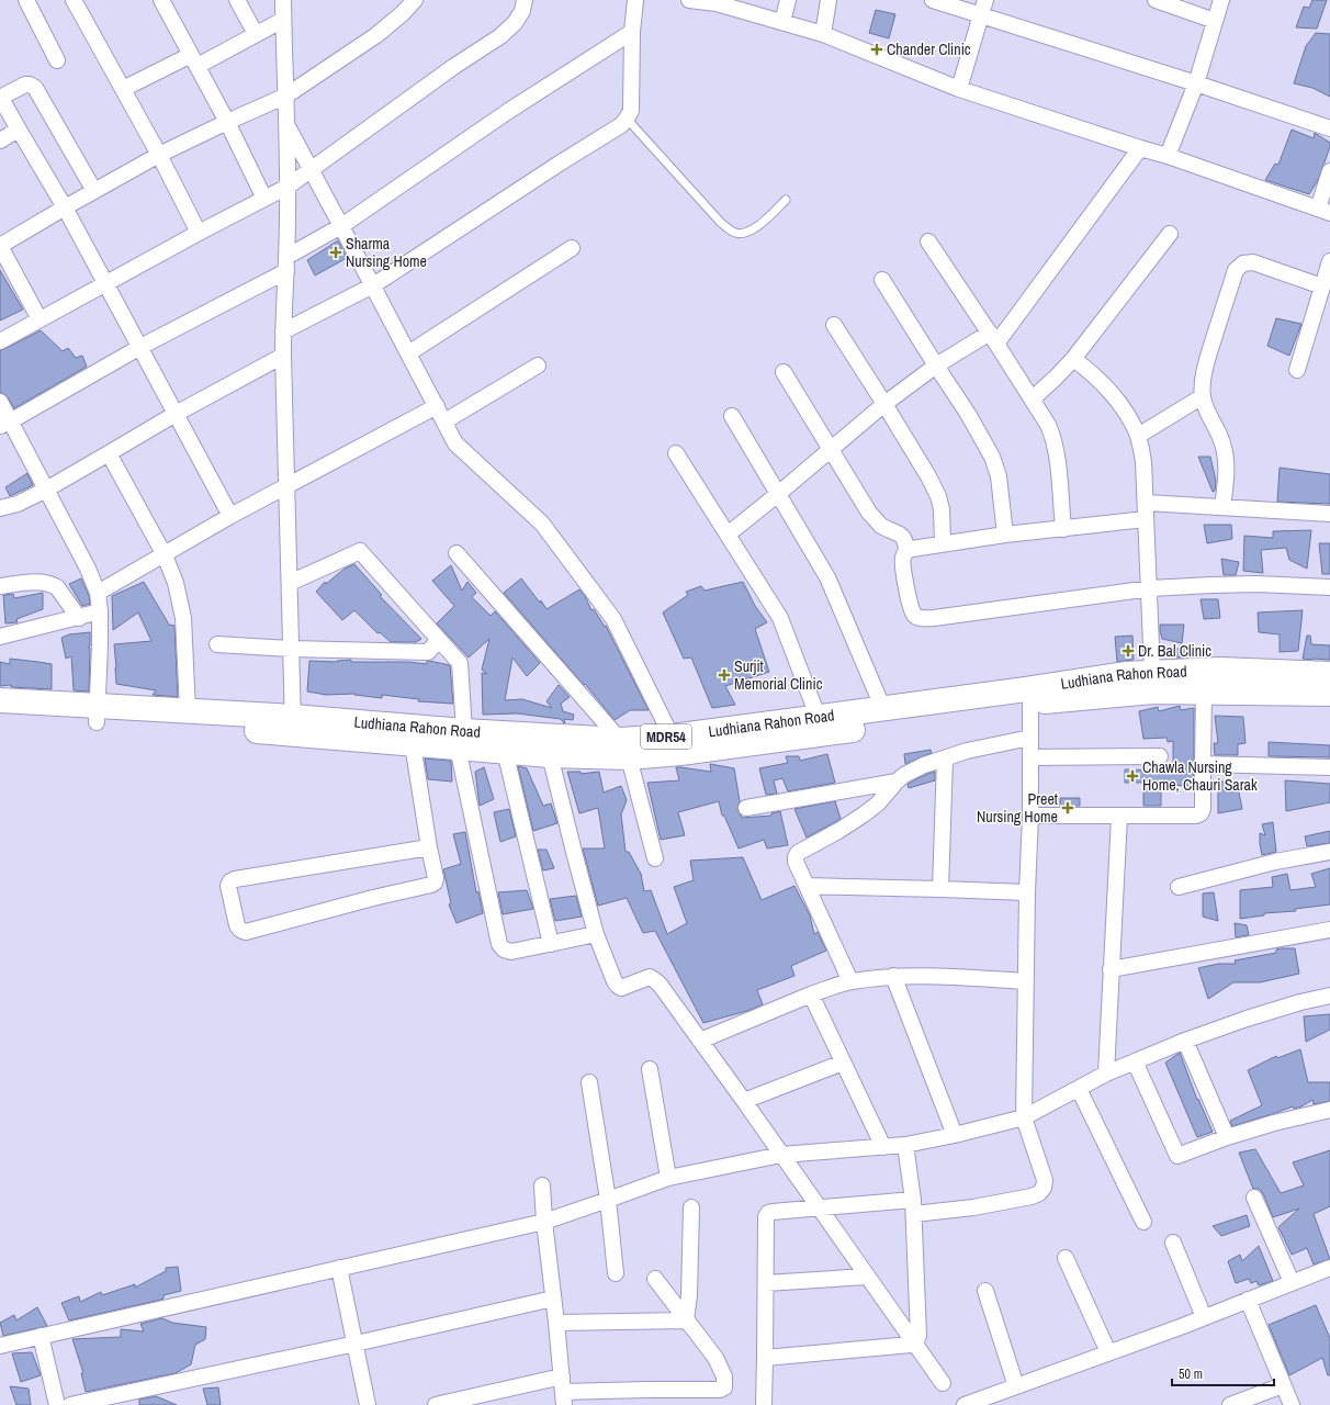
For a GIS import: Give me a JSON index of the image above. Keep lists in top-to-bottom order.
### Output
{
  "streets": {
    "main road": ["Ludhiana Rahon Road", "MDR54"]
  },
  "places": {
    "health": [
      "Chander Clinic",
      "Sharma Nursing Home",
      "Dr. Bal Clinic",
      "Surjit Memorial Clinic",
      "Chawla Nursing Home, Chauri Sarak",
      "Preet Nursing Home"
    ]
  },
  "scale_bar": "50 m"
}
